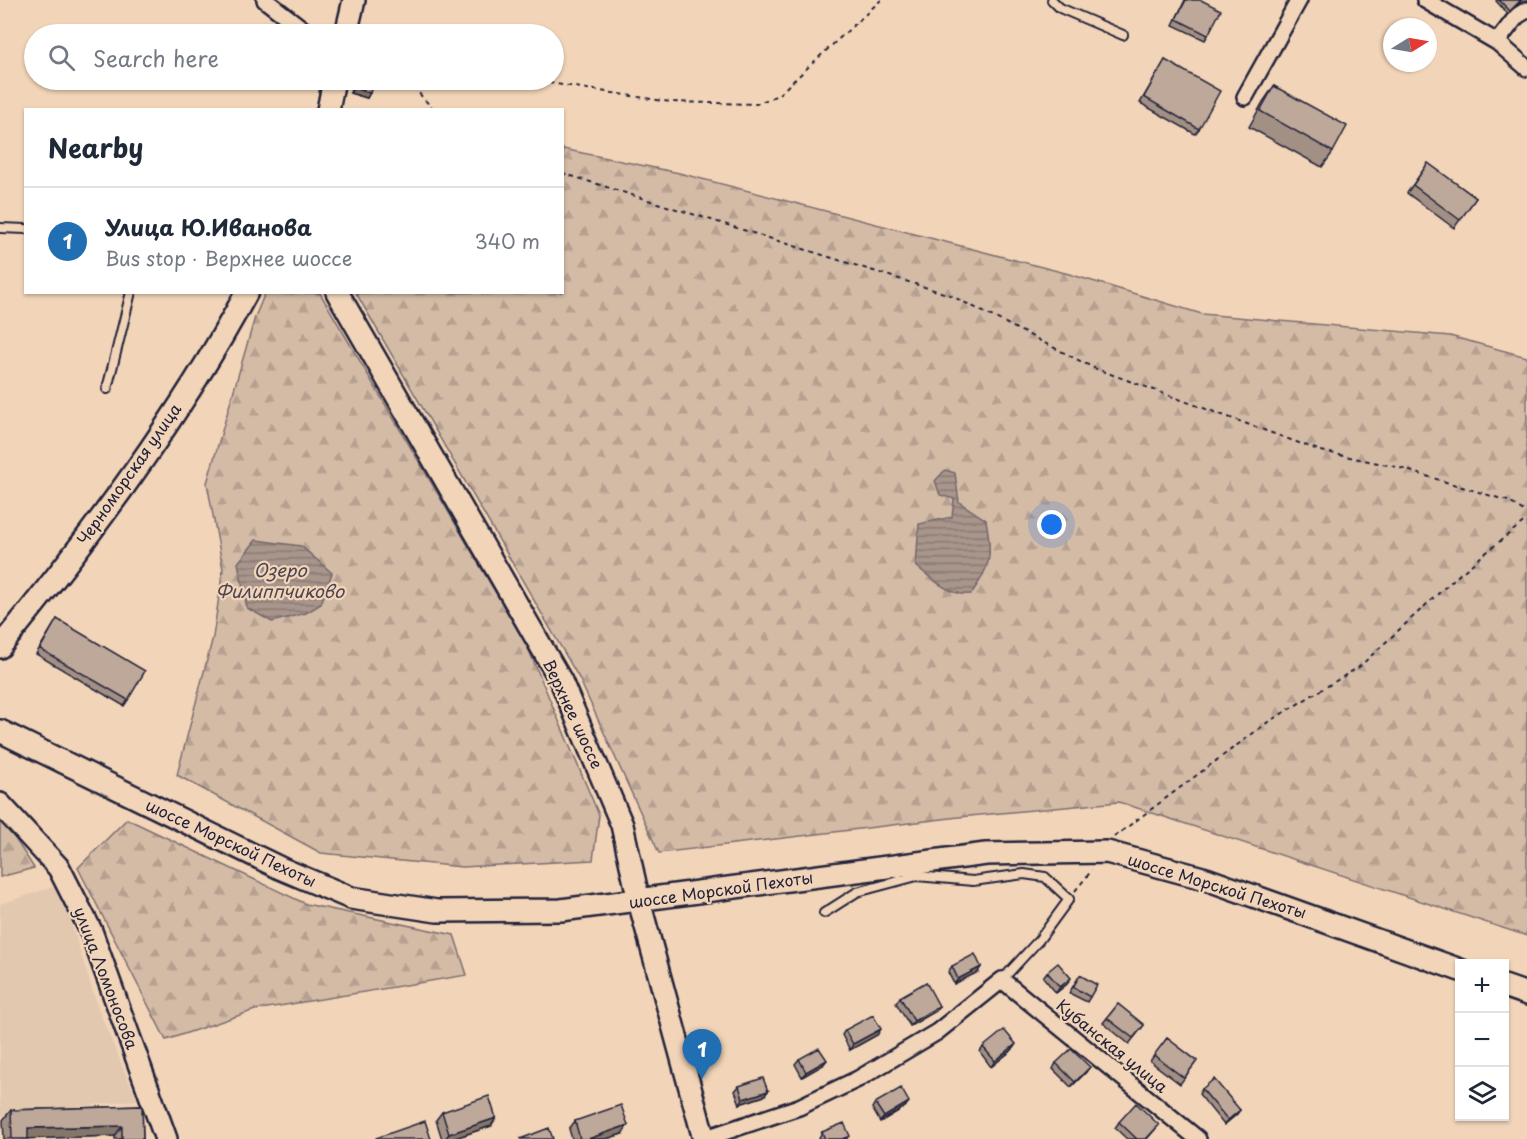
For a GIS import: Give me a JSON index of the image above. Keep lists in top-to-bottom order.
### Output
{
  "streets": {
    "street": [
      "Черноморская улица",
      "Верхнее шоссе",
      "шоссе Морской Пехоты",
      "улица Ломоносова",
      "Кубанская улица"
    ]
  },
  "crossings": [
    ["Верхнее шоссе", "шоссе Морской Пехоты"]
  ],
  "water": ["Озеро Филиппчиково"],
  "north": "right",
  "page": {
    "search": "Search here",
    "heading": "Nearby",
    "list": [
      {
        "mark": "1",
        "name": "Улица Ю.Иванова",
        "note": "Bus stop · Верхнее шоссе",
        "value": "340 m"
      }
    ],
    "map_buttons": ["+", "−"],
    "pins": "1"
  }
}
